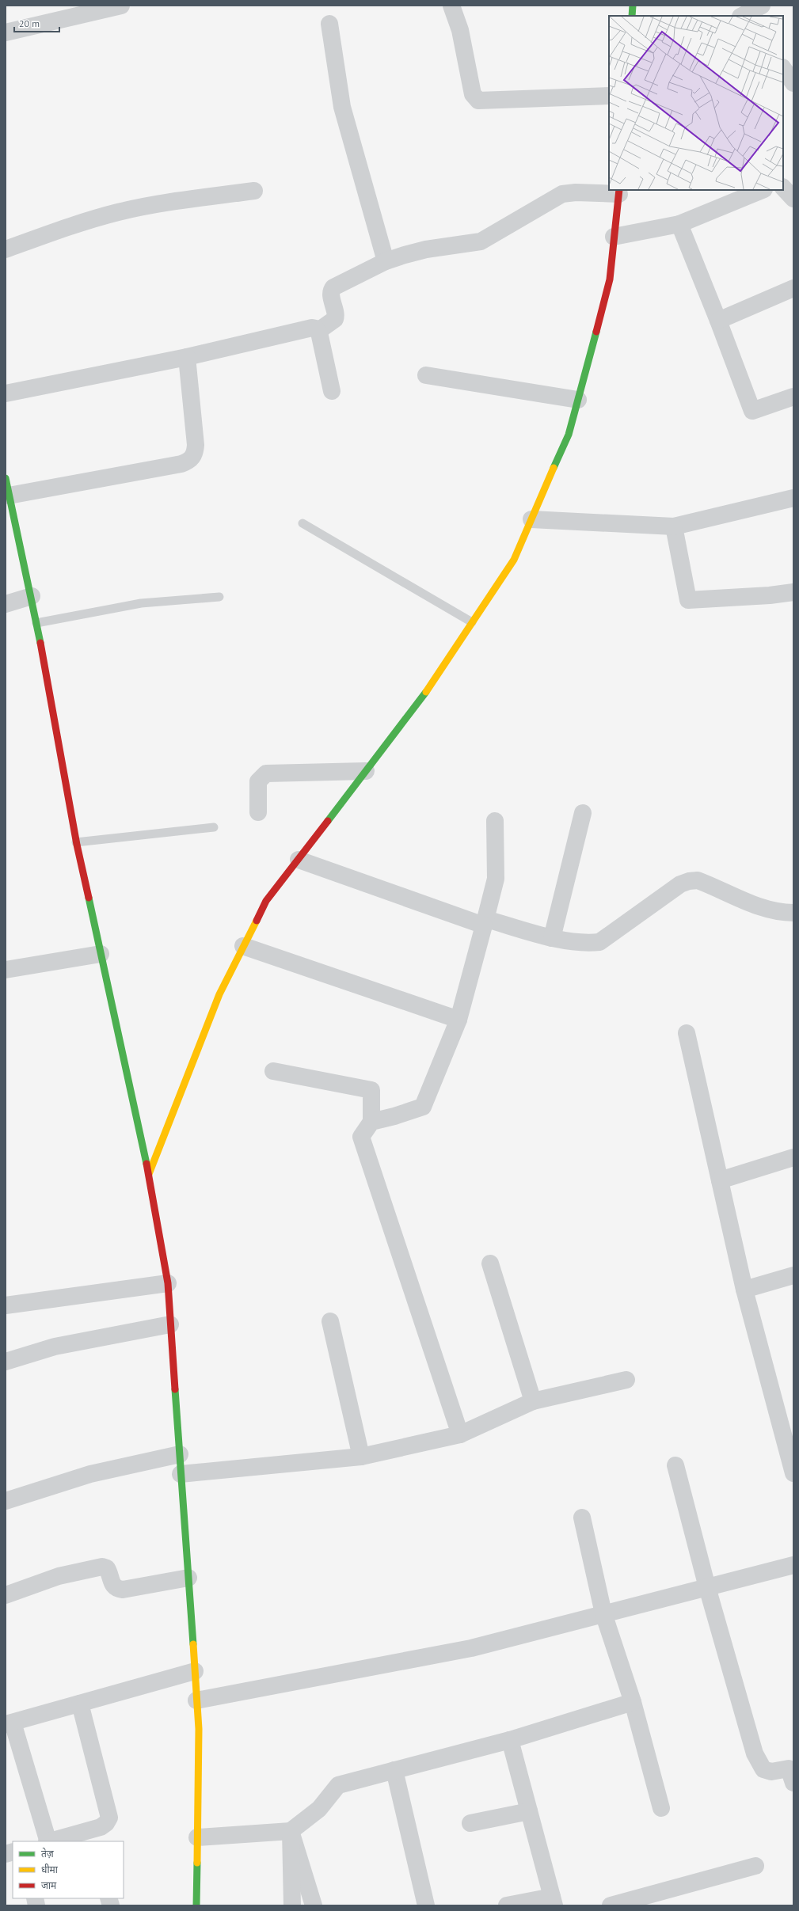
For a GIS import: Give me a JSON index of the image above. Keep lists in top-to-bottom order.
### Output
{
  "legend": ["तेज़", "धीमा", "जाम"],
  "scale_bar": "20 m"
}
